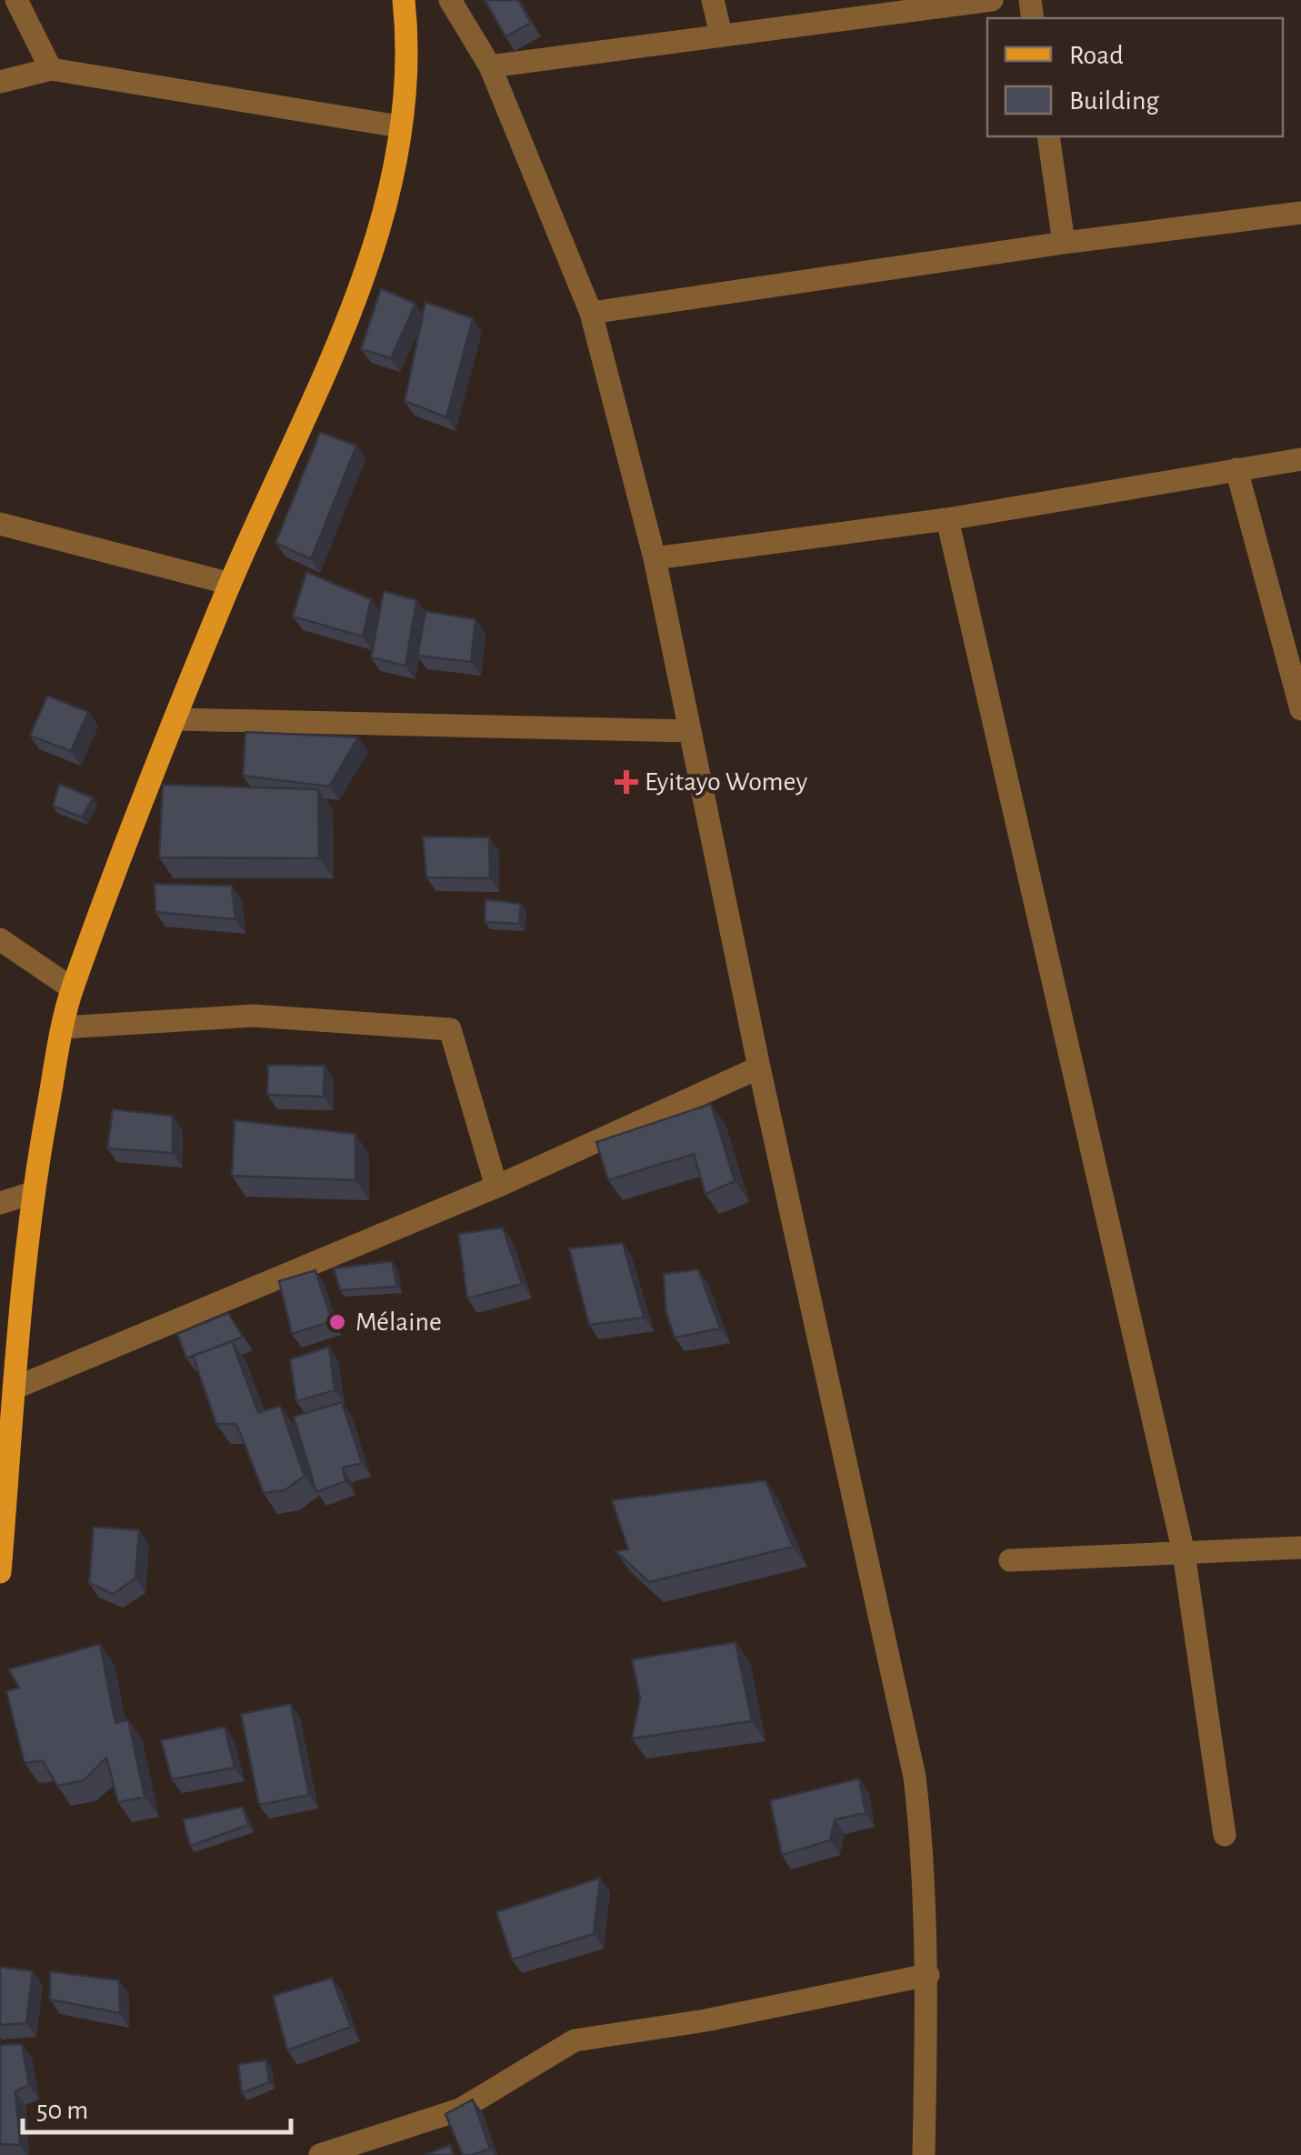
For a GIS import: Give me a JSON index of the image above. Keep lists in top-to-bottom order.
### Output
{
  "places": {
    "health": ["Eyitayo Womey"],
    "other": ["Mélaine"]
  },
  "legend": ["Road", "Building"],
  "scale_bar": "50 m"
}
